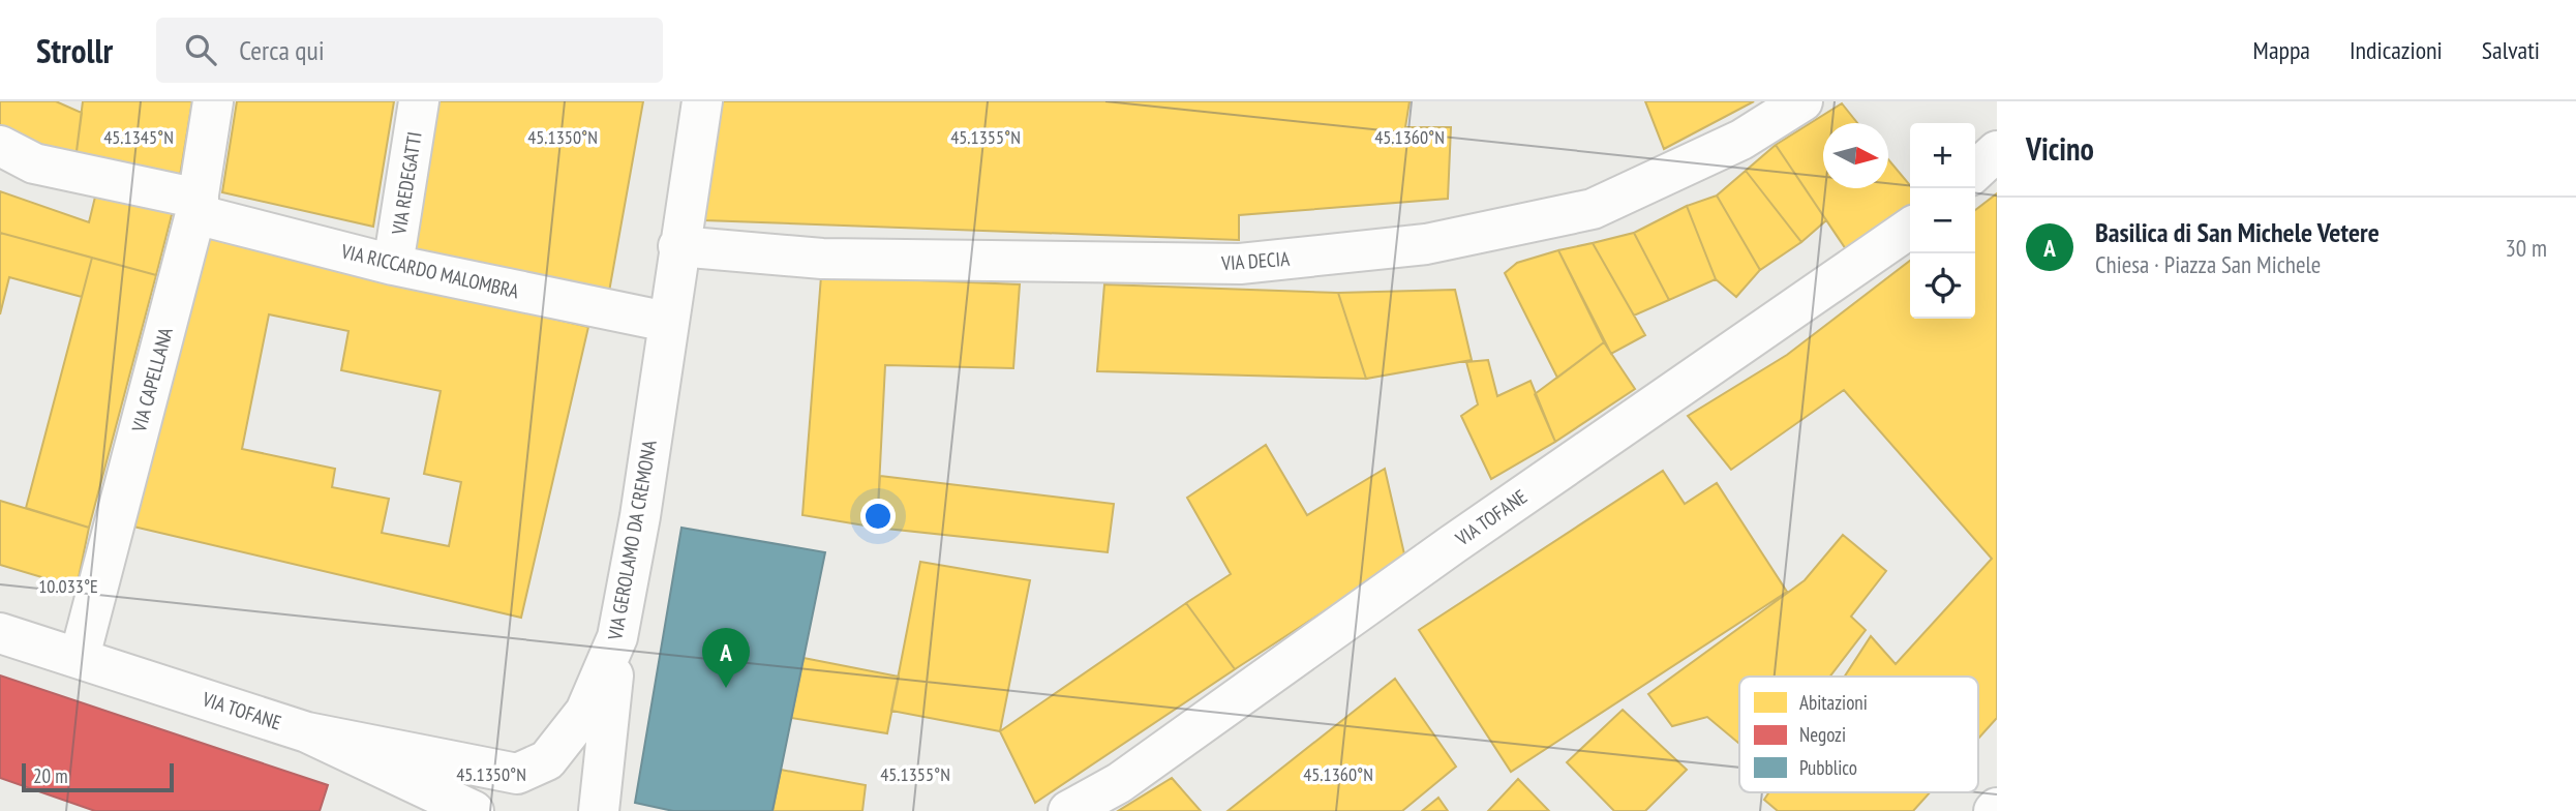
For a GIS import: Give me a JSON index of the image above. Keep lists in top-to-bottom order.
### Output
{
  "streets": {
    "street": [
      "VIA REDEGATTI",
      "VIA DECIA",
      "VIA RICCARDO MALOMBRA",
      "VIA CAPELLANA",
      "VIA TOFANE",
      "VIA GEROLAMO DA CREMONA"
    ]
  },
  "crossings": [
    ["VIA REDEGATTI", "VIA RICCARDO MALOMBRA"],
    ["VIA DECIA", "VIA GEROLAMO DA CREMONA"],
    ["VIA RICCARDO MALOMBRA", "VIA CAPELLANA"],
    ["VIA RICCARDO MALOMBRA", "VIA GEROLAMO DA CREMONA"],
    ["VIA CAPELLANA", "VIA TOFANE"],
    ["VIA TOFANE", "VIA GEROLAMO DA CREMONA"]
  ],
  "legend": ["Abitazioni", "Negozi", "Pubblico"],
  "scale_bar": "20 m",
  "north": "right",
  "page": {
    "header": "Strollr",
    "search": "Cerca qui",
    "nav": ["Mappa", "Indicazioni", "Salvati"],
    "heading": "Vicino",
    "map_buttons": ["+", "−"],
    "list": [
      {
        "mark": "A",
        "name": "Basilica di San Michele Vetere",
        "note": "Chiesa · Piazza San Michele",
        "value": "30 m"
      }
    ],
    "pins": "A",
    "scale": "20 m"
  },
  "coordinates": [
    "45.1345°N",
    "45.1350°N",
    "45.1355°N",
    "45.1360°N",
    "10.033°E"
  ]
}
